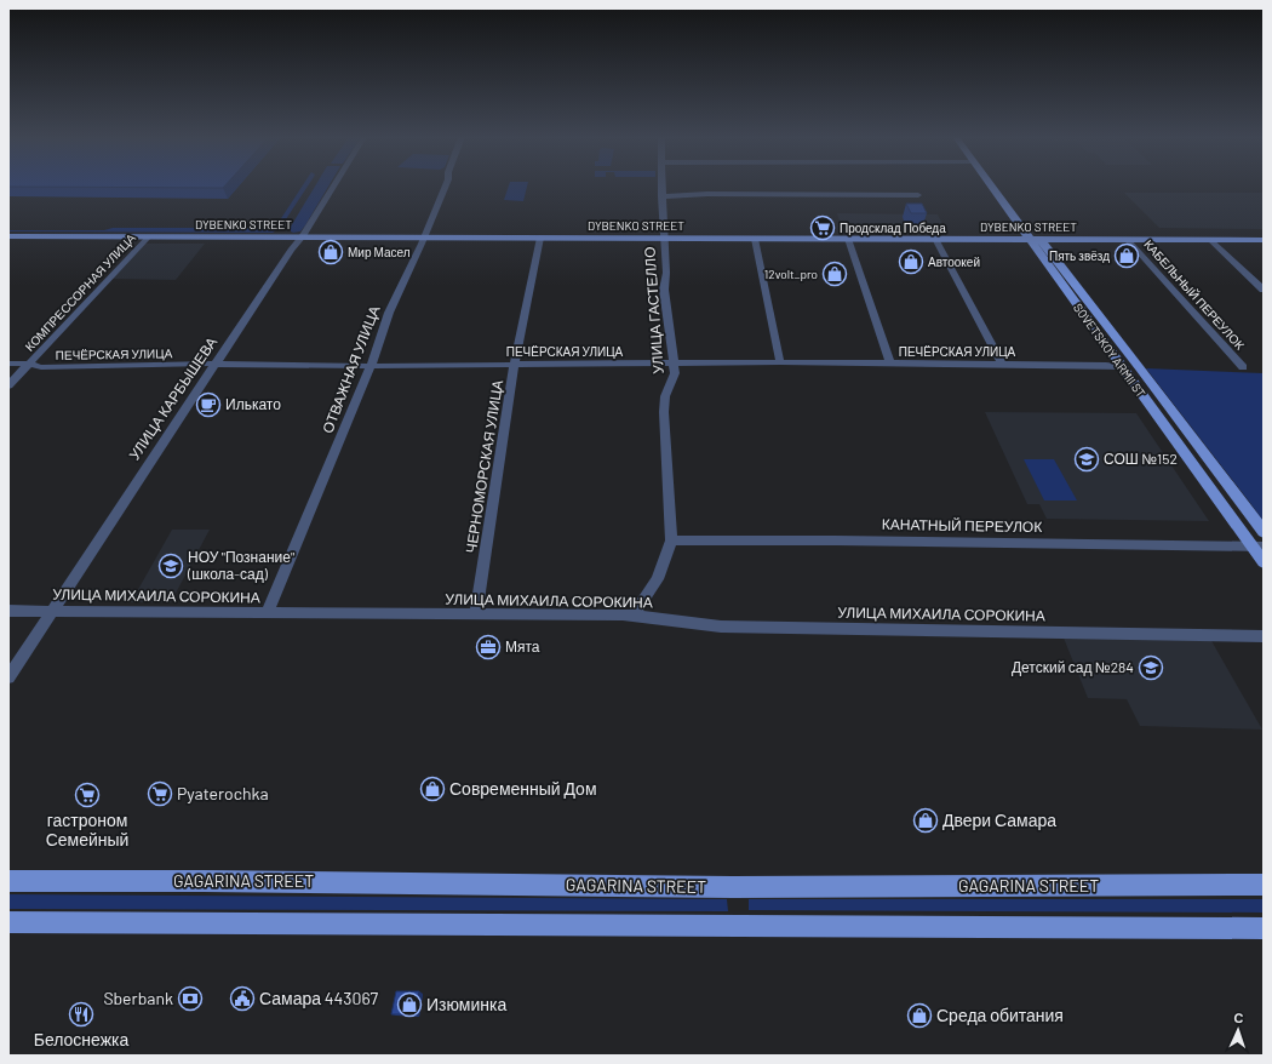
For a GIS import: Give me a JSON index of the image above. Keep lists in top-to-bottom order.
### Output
{
  "streets": {
    "main road": ["DYBENKO STREET", "SOVETSKOY ARMII ST", "GAGARINA STREET"],
    "street": [
      "КОМПРЕССОРНАЯ УЛИЦА",
      "КАБЕЛЬНЫЙ ПЕРЕУЛОК",
      "УЛИЦА ГАСТЕЛЛО",
      "ПЕЧЁРСКАЯ УЛИЦА",
      "ОТВАЖНАЯ УЛИЦА",
      "УЛИЦА КАРБЫШЕВА",
      "ЧЕРНОМОРСКАЯ УЛИЦА",
      "КАНАТНЫЙ ПЕРЕУЛОК",
      "УЛИЦА МИХАИЛА СОРОКИНА"
    ]
  },
  "crossings": [
    ["DYBENKO STREET", "КОМПРЕССОРНАЯ УЛИЦА"],
    ["DYBENKO STREET", "КАБЕЛЬНЫЙ ПЕРЕУЛОК"],
    ["DYBENKO STREET", "УЛИЦА ГАСТЕЛЛО"],
    ["DYBENKO STREET", "SOVETSKOY ARMII ST"],
    ["DYBENKO STREET", "ОТВАЖНАЯ УЛИЦА"],
    ["DYBENKO STREET", "УЛИЦА КАРБЫШЕВА"],
    ["DYBENKO STREET", "ЧЕРНОМОРСКАЯ УЛИЦА"],
    ["КОМПРЕССОРНАЯ УЛИЦА", "ПЕЧЁРСКАЯ УЛИЦА"],
    ["УЛИЦА ГАСТЕЛЛО", "ПЕЧЁРСКАЯ УЛИЦА"],
    ["УЛИЦА ГАСТЕЛЛО", "КАНАТНЫЙ ПЕРЕУЛОК"],
    ["УЛИЦА ГАСТЕЛЛО", "УЛИЦА МИХАИЛА СОРОКИНА"],
    ["SOVETSKOY ARMII ST", "ПЕЧЁРСКАЯ УЛИЦА"],
    ["SOVETSKOY ARMII ST", "КАНАТНЫЙ ПЕРЕУЛОК"],
    ["ПЕЧЁРСКАЯ УЛИЦА", "ОТВАЖНАЯ УЛИЦА"],
    ["ПЕЧЁРСКАЯ УЛИЦА", "УЛИЦА КАРБЫШЕВА"],
    ["ПЕЧЁРСКАЯ УЛИЦА", "ЧЕРНОМОРСКАЯ УЛИЦА"],
    ["ОТВАЖНАЯ УЛИЦА", "УЛИЦА МИХАИЛА СОРОКИНА"],
    ["УЛИЦА КАРБЫШЕВА", "УЛИЦА МИХАИЛА СОРОКИНА"],
    ["ЧЕРНОМОРСКАЯ УЛИЦА", "УЛИЦА МИХАИЛА СОРОКИНА"]
  ],
  "places": {
    "supermarket": ["Продсклад Победа", "Pyaterochka", "гастроном Семейный"],
    "shop": [
      "Мир Масел",
      "Пять звёзд",
      "Автоокей",
      "12volt_pro",
      "Современный Дом",
      "Двери Самара",
      "Изюминка",
      "Среда обитания"
    ],
    "cafe": ["Илькато"],
    "school or university": ["СОШ №152", "НОУ \"Познание\" (школа-сад)", "Детский сад №284"],
    "office": ["Мята"],
    "bank": ["Sberbank"],
    "public building": ["Самара 443067"],
    "restaurant": ["Белоснежка"]
  },
  "north": "top"
}
